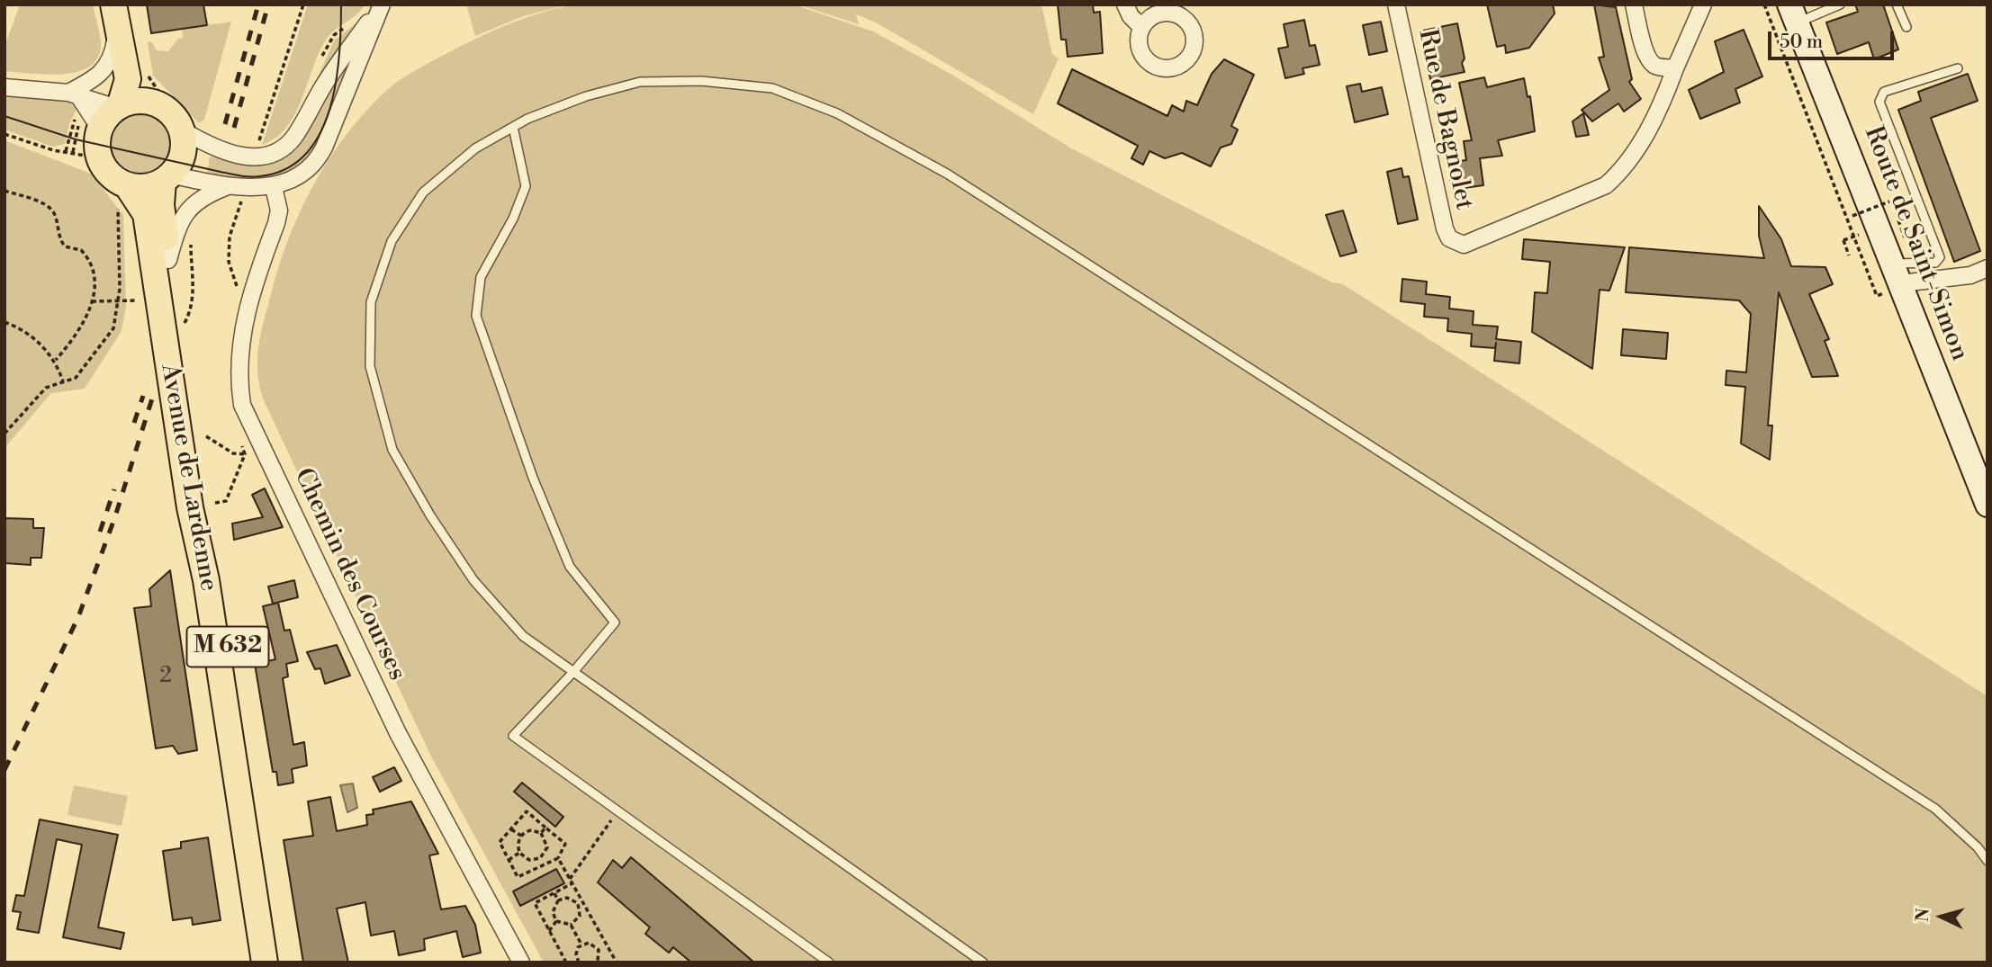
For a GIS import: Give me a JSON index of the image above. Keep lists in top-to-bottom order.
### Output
{
  "streets": {
    "main road": ["Route de Saint-Simon", "Avenue de Lardenne", "M 632"],
    "street": ["Rue de Bagnolet", "Chemin des Courses"]
  },
  "house_numbers": ["2"],
  "scale_bar": "50 m",
  "north": "left"
}
